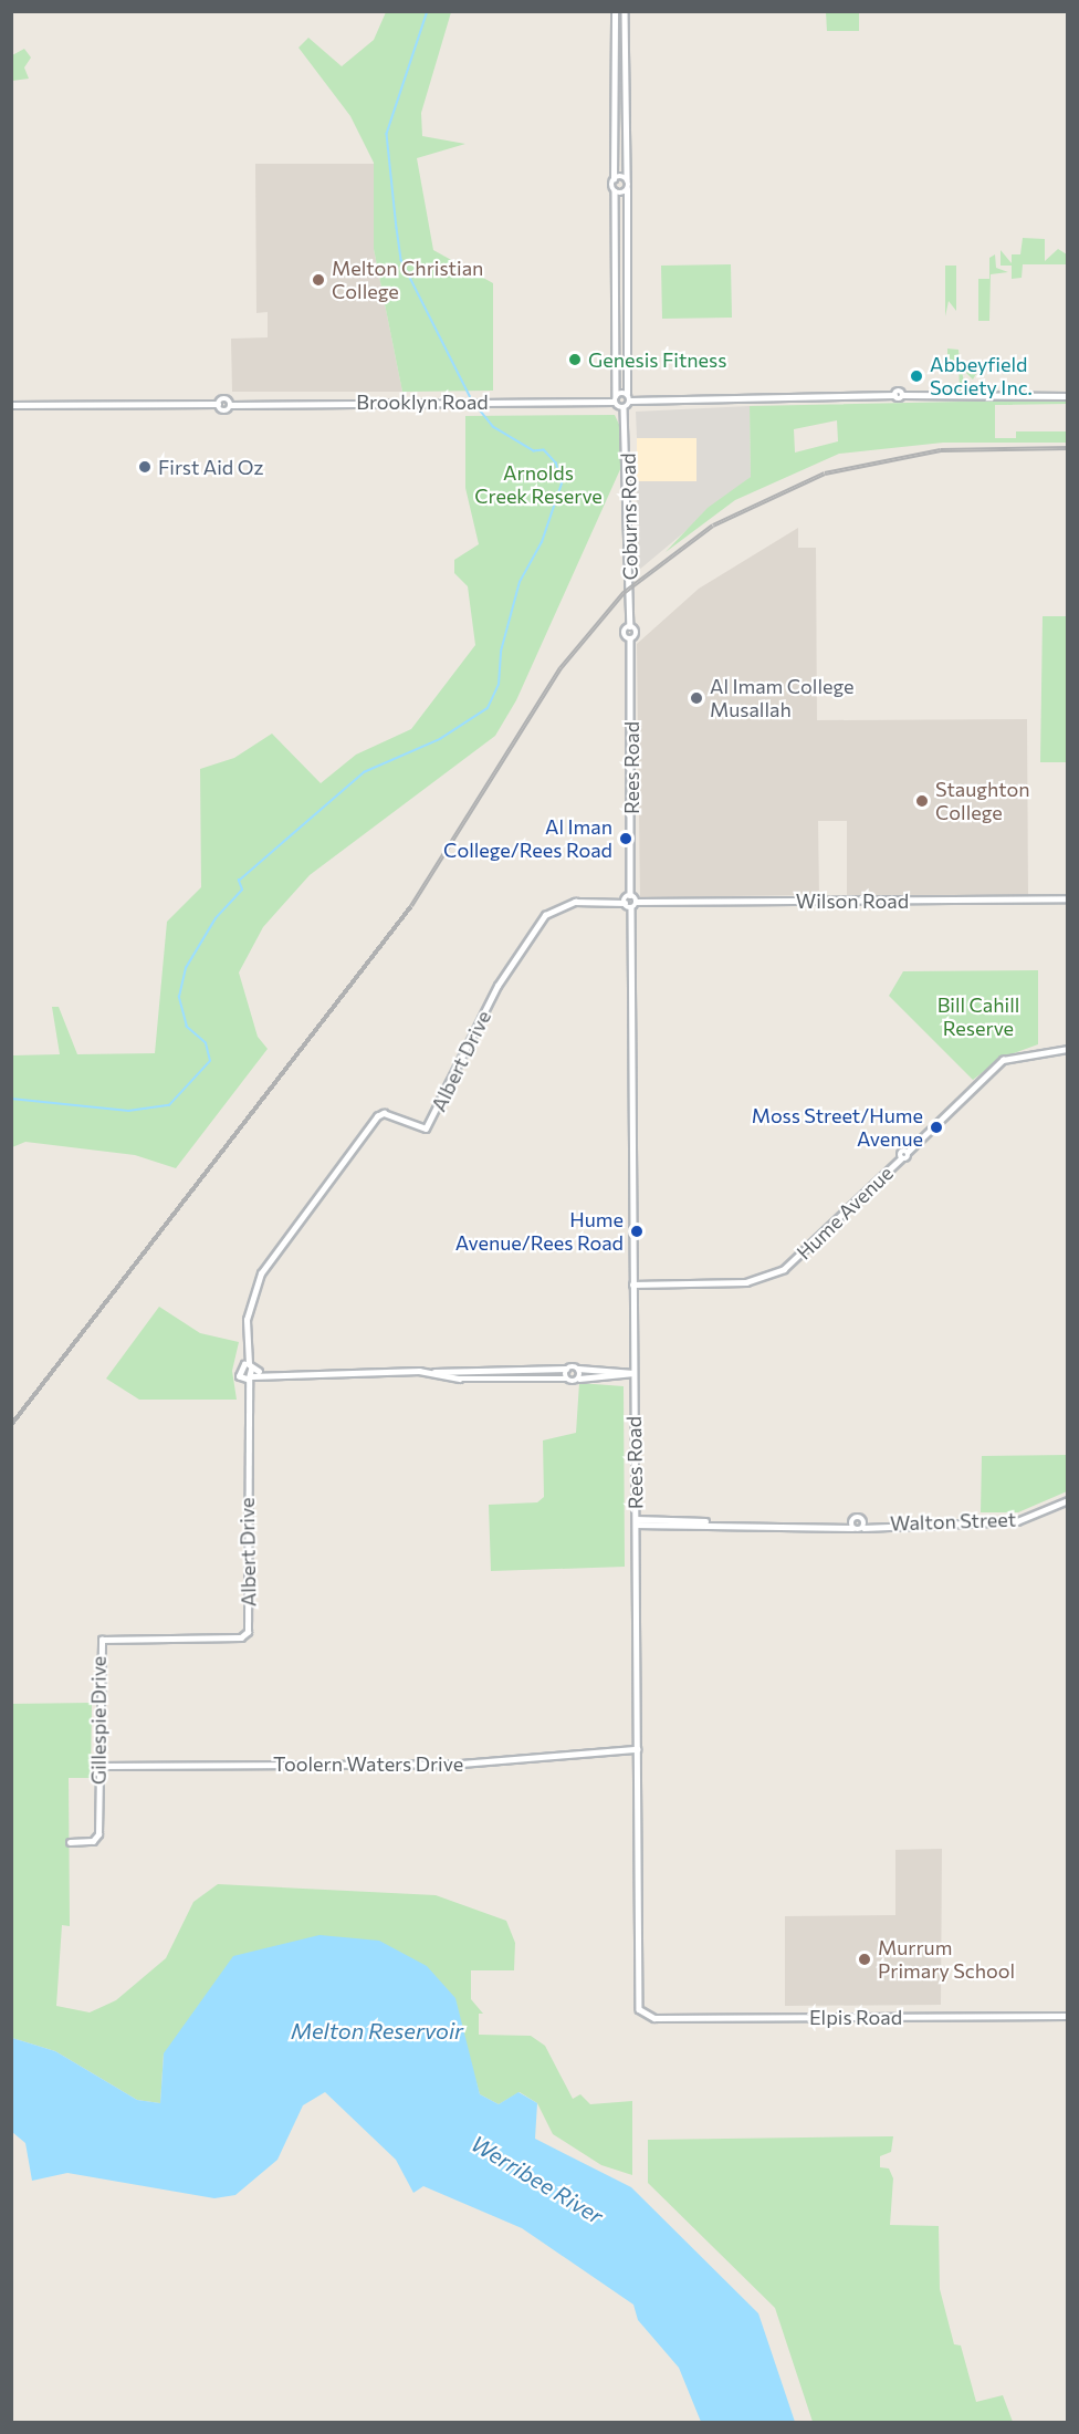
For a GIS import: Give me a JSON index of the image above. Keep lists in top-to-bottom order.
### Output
{
  "streets": {
    "street": [
      "Brooklyn Road",
      "Coburns Road",
      "Rees Road",
      "Wilson Road",
      "Albert Drive",
      "Hume Avenue",
      "Walton Street",
      "Gillespie Drive",
      "Toolern Waters Drive",
      "Elpis Road"
    ]
  },
  "crossings": [
    ["Coburns Road", "Rees Road"],
    ["Rees Road", "Hume Avenue"],
    ["Rees Road", "Toolern Waters Drive"],
    ["Rees Road", "Elpis Road"],
    ["Albert Drive", "Gillespie Drive"],
    ["Gillespie Drive", "Toolern Waters Drive"]
  ],
  "water": ["Melton Reservoir", "Werribee River"],
  "parks": ["Arnolds Creek Reserve", "Bill Cahill Reserve"],
  "places": [
    "Melton Christian College",
    "Genesis Fitness",
    "Abbeyfield Society Inc.",
    "First Aid Oz",
    "Al Imam College Musallah",
    "Staughton College",
    "Al Iman College/Rees Road",
    "Moss Street/Hume Avenue",
    "Hume Avenue/Rees Road",
    "Murrum Primary School"
  ]
}
